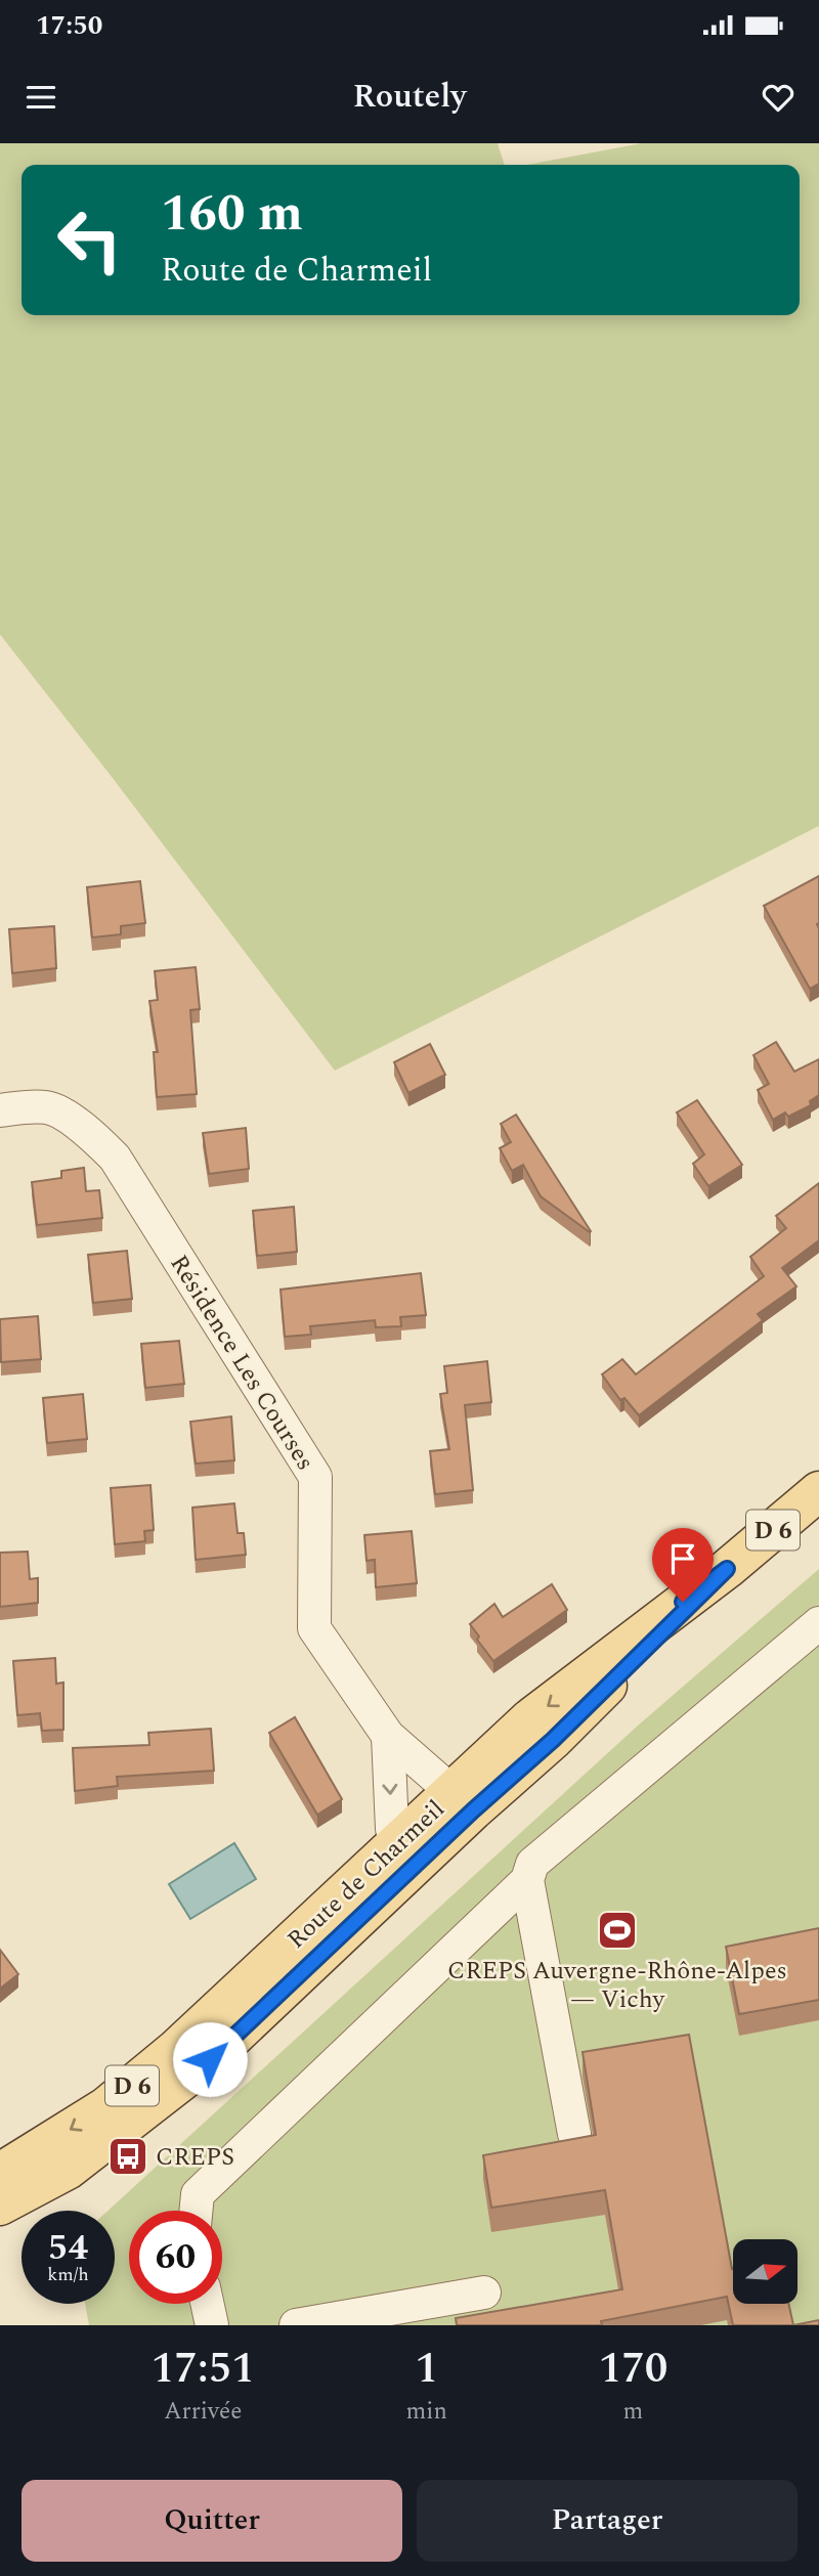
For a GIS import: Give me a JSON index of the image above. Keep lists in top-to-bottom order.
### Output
{
  "streets": {
    "main road": ["D 6", "Route de Charmeil"],
    "street": ["Résidence Les Courses"]
  },
  "crossings": [
    ["Résidence Les Courses", "Route de Charmeil"]
  ],
  "places": {
    "sports": ["CREPS Auvergne-Rhône-Alpes — Vichy"],
    "bus stop": ["CREPS"]
  },
  "north": "right",
  "page": {
    "status": "17:50",
    "header": "Routely",
    "turn": ["160 m", "Route de Charmeil"],
    "speed": "54 km/h",
    "limit": "60",
    "eta": [
      "17:51",
      "Arrivée",
      "1",
      "min",
      "170",
      "m"
    ],
    "buttons": ["Quitter", "Partager"]
  }
}
